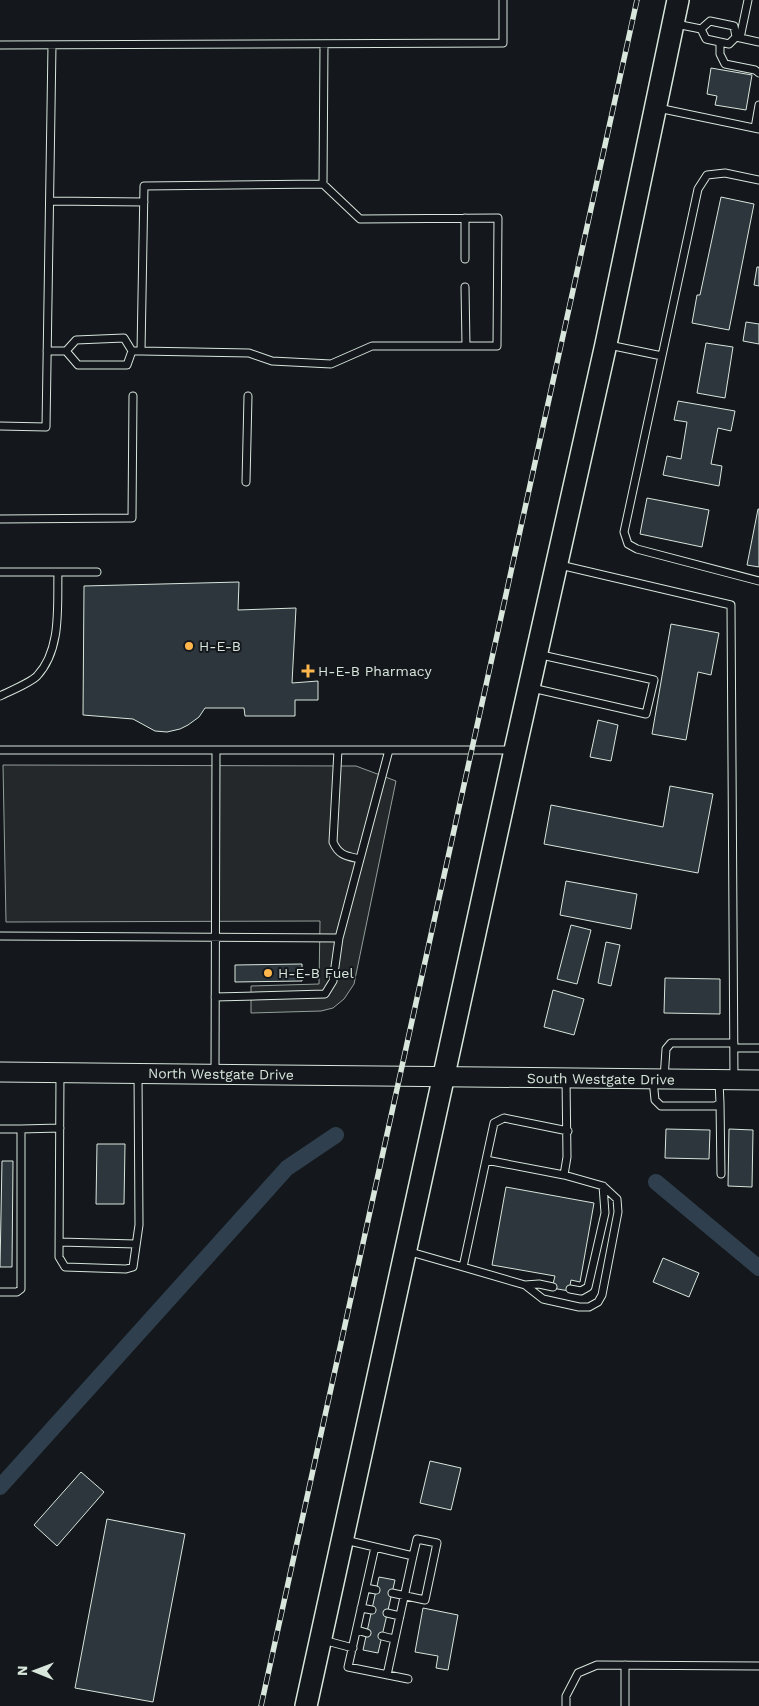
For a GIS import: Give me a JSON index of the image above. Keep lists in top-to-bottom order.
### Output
{
  "streets": {
    "street": ["North Westgate Drive", "South Westgate Drive"]
  },
  "crossings": [
    ["North Westgate Drive", "South Westgate Drive"]
  ],
  "places": {
    "other": ["H-E-B", "H-E-B Fuel"],
    "health": ["H-E-B Pharmacy"]
  },
  "north": "left"
}
